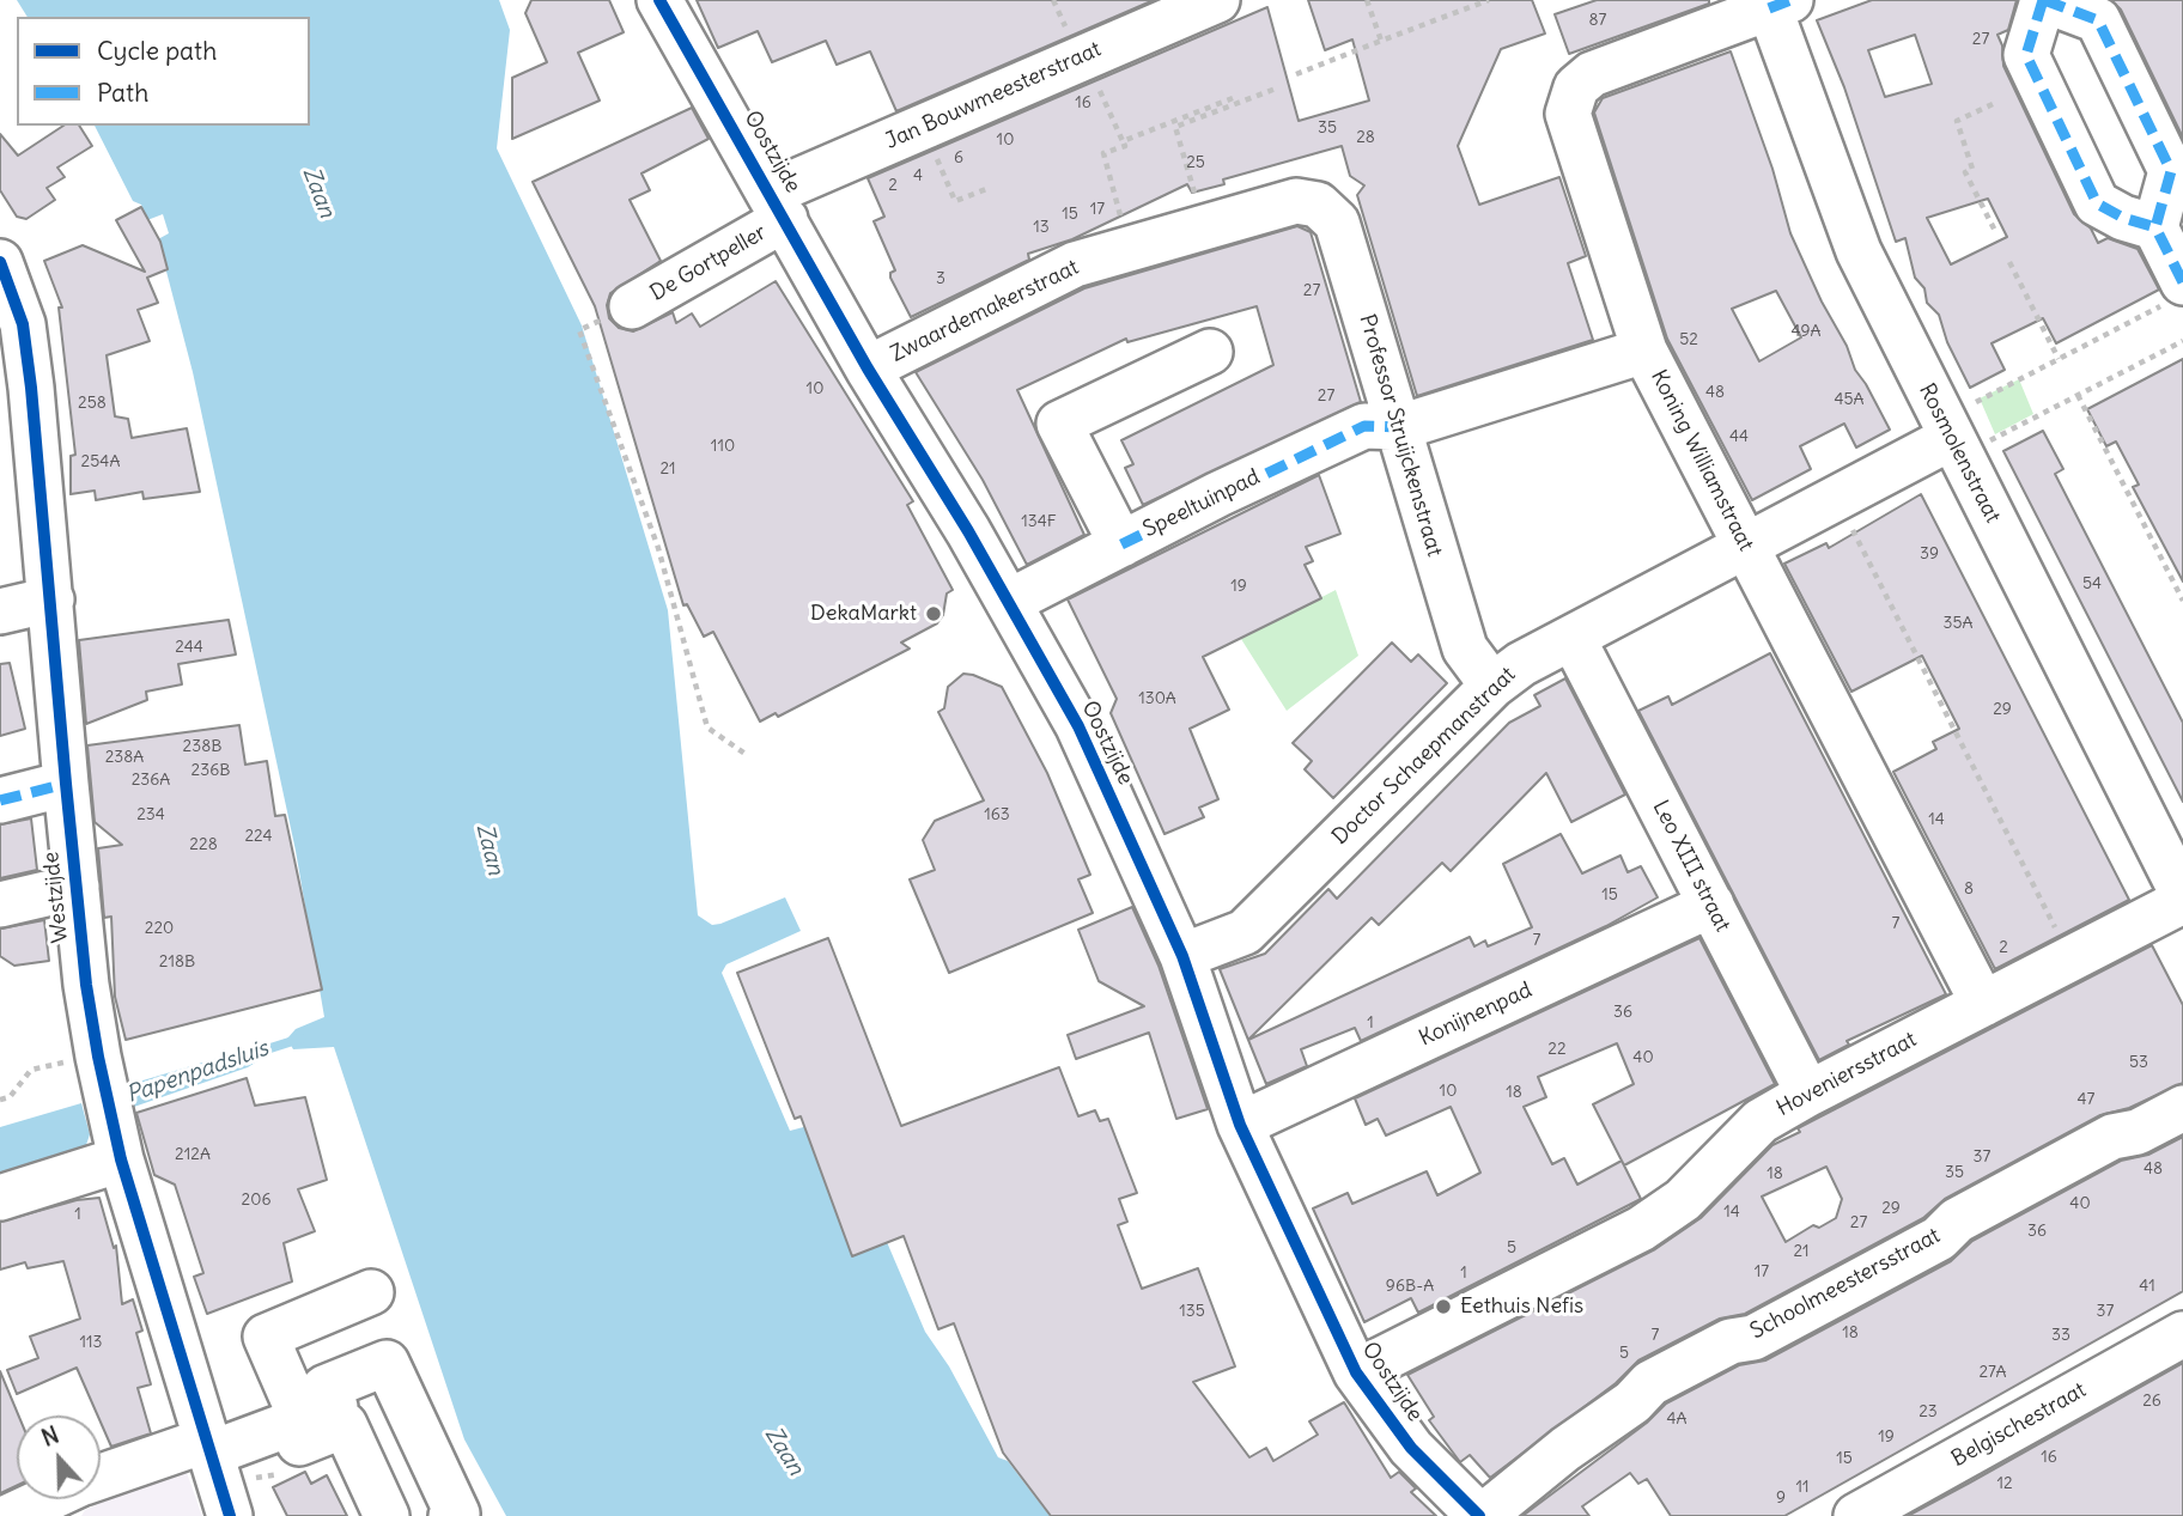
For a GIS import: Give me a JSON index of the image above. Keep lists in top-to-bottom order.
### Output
{
  "streets": {
    "street": [
      "Jan Bouwmeesterstraat",
      "Oostzijde",
      "De Gortpeller",
      "Zwaardemakerstraat",
      "Professor Struijckenstraat",
      "Rosmolenstraat",
      "Koning Williamstraat",
      "Speeltuinpad",
      "Doctor Schaepmanstraat",
      "Leo XIII straat",
      "Westzijde",
      "Konijnenpad",
      "Hoveniersstraat",
      "Schoolmeestersstraat",
      "Belgischestraat"
    ]
  },
  "crossings": [
    ["Jan Bouwmeesterstraat", "Oostzijde"],
    ["Jan Bouwmeesterstraat", "De Gortpeller"],
    ["Oostzijde", "De Gortpeller"],
    ["Oostzijde", "Zwaardemakerstraat"],
    ["Oostzijde", "Speeltuinpad"],
    ["Oostzijde", "Doctor Schaepmanstraat"],
    ["Oostzijde", "Konijnenpad"],
    ["Oostzijde", "Hoveniersstraat"],
    ["Oostzijde", "Schoolmeestersstraat"],
    ["Zwaardemakerstraat", "Professor Struijckenstraat"],
    ["Professor Struijckenstraat", "Speeltuinpad"],
    ["Professor Struijckenstraat", "Doctor Schaepmanstraat"],
    ["Rosmolenstraat", "Koning Williamstraat"],
    ["Rosmolenstraat", "Doctor Schaepmanstraat"],
    ["Rosmolenstraat", "Hoveniersstraat"],
    ["Koning Williamstraat", "Speeltuinpad"],
    ["Koning Williamstraat", "Doctor Schaepmanstraat"],
    ["Koning Williamstraat", "Hoveniersstraat"],
    ["Doctor Schaepmanstraat", "Leo XIII straat"],
    ["Leo XIII straat", "Konijnenpad"],
    ["Leo XIII straat", "Hoveniersstraat"]
  ],
  "water": ["Zaan", "Papenpadsluis"],
  "places": ["DekaMarkt", "Eethuis Nefis"],
  "house_numbers": [
    "87",
    "27",
    "16",
    "35",
    "28",
    "10",
    "6",
    "25",
    "4",
    "2",
    "17",
    "15",
    "13",
    "3",
    "27",
    "49A",
    "52",
    "10",
    "48",
    "27",
    "45A",
    "258",
    "44",
    "110",
    "254A",
    "21",
    "134F",
    "39",
    "54",
    "19",
    "35A",
    "244",
    "130A",
    "29",
    "238B",
    "238A",
    "236B",
    "236A",
    "234",
    "163",
    "14",
    "224",
    "228",
    "8",
    "15",
    "7",
    "220",
    "7",
    "2",
    "218B",
    "36",
    "1",
    "22",
    "40",
    "53",
    "10",
    "18",
    "47",
    "212A",
    "37",
    "48",
    "35",
    "18",
    "206",
    "40",
    "29",
    "14",
    "1",
    "27",
    "36",
    "5",
    "21",
    "17",
    "1",
    "96B-A",
    "41",
    "135",
    "37",
    "18",
    "7",
    "33",
    "113",
    "5",
    "27A",
    "26",
    "23",
    "4A",
    "19",
    "16",
    "15",
    "12",
    "11",
    "9"
  ],
  "legend": ["Cycle path", "Path"],
  "north": "top"
}
